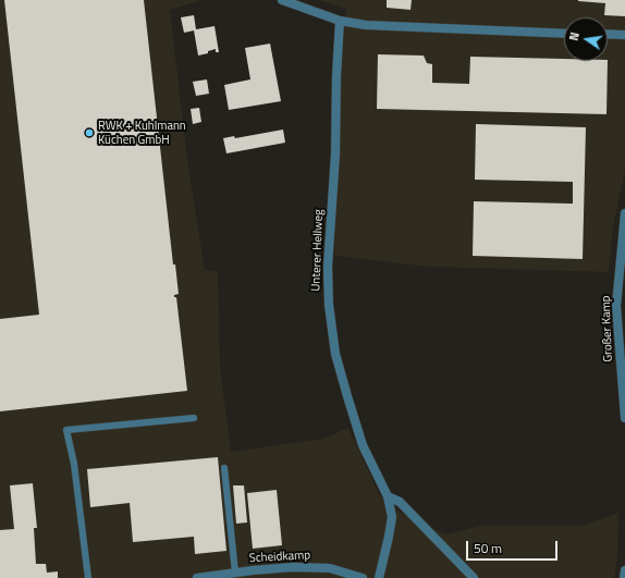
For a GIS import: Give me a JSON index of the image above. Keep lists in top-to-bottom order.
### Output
{
  "streets": {
    "street": ["Unterer Hellweg", "Großer Kamp", "Scheidkamp"]
  },
  "places": ["RWK + Kuhlmann Küchen GmbH"],
  "scale_bar": "50 m",
  "north": "left"
}
